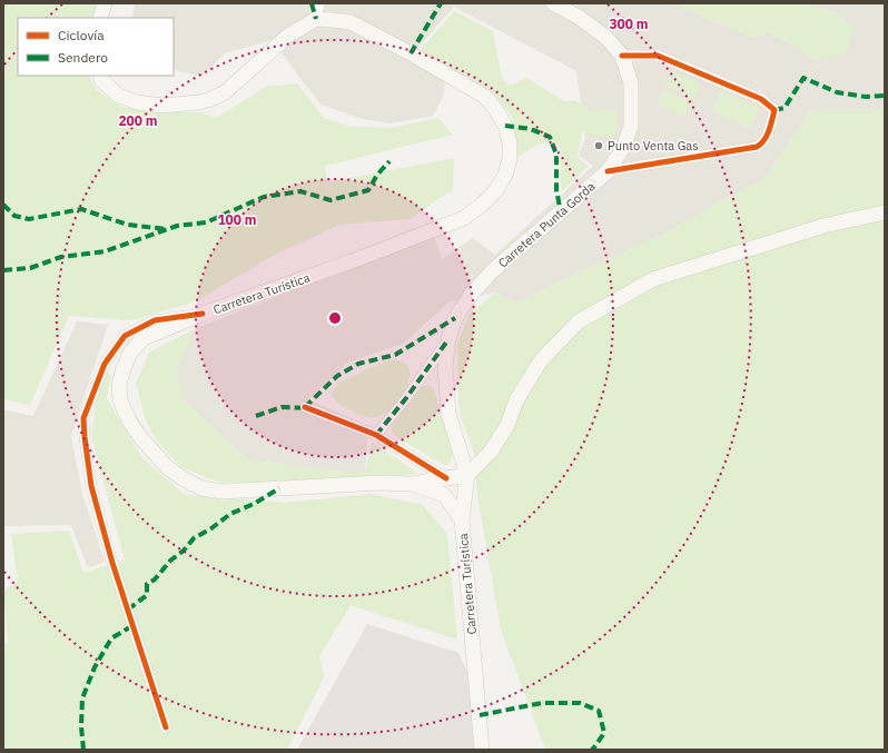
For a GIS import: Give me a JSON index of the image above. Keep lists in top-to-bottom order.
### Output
{
  "streets": {
    "main road": ["Carretera Punta Gorda", "Carretera Turística"]
  },
  "crossings": [
    ["Carretera Punta Gorda", "Carretera Turística"]
  ],
  "places": ["Punto Venta Gas"],
  "legend": ["Ciclovía", "Sendero"],
  "rings": ["300 m", "200 m", "100 m"]
}
